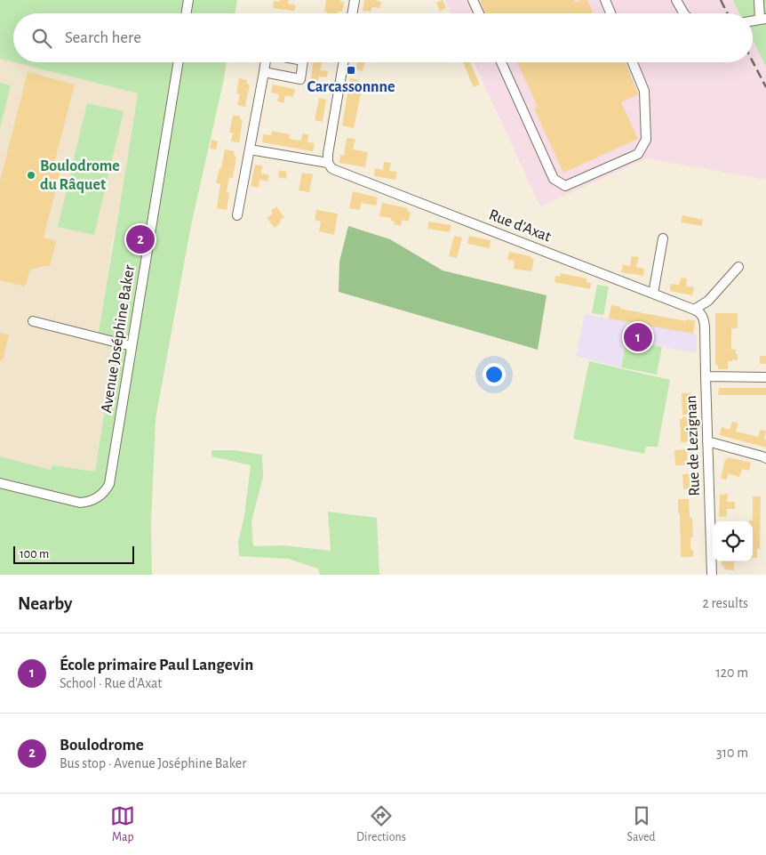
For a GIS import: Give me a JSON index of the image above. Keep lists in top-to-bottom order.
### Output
{
  "streets": {
    "street": ["Rue d'Axat", "Avenue Joséphine Baker", "Rue de Lezignan"]
  },
  "crossings": [
    ["Rue d'Axat", "Rue de Lezignan"]
  ],
  "places": {
    "transit": ["Carcassonnne"],
    "other": ["Boulodrome du Râquet"]
  },
  "scale_bar": "100 m",
  "page": {
    "search": "Search here",
    "pins": ["2", "1"],
    "scale": "100 m",
    "heading": ["Nearby", "2 results"],
    "list": [
      {
        "mark": "1",
        "name": "École primaire Paul Langevin",
        "note": "School · Rue d'Axat",
        "value": "120 m"
      },
      {
        "mark": "2",
        "name": "Boulodrome",
        "note": "Bus stop · Avenue Joséphine Baker",
        "value": "310 m"
      }
    ],
    "nav": ["Map", "Directions", "Saved"]
  }
}
